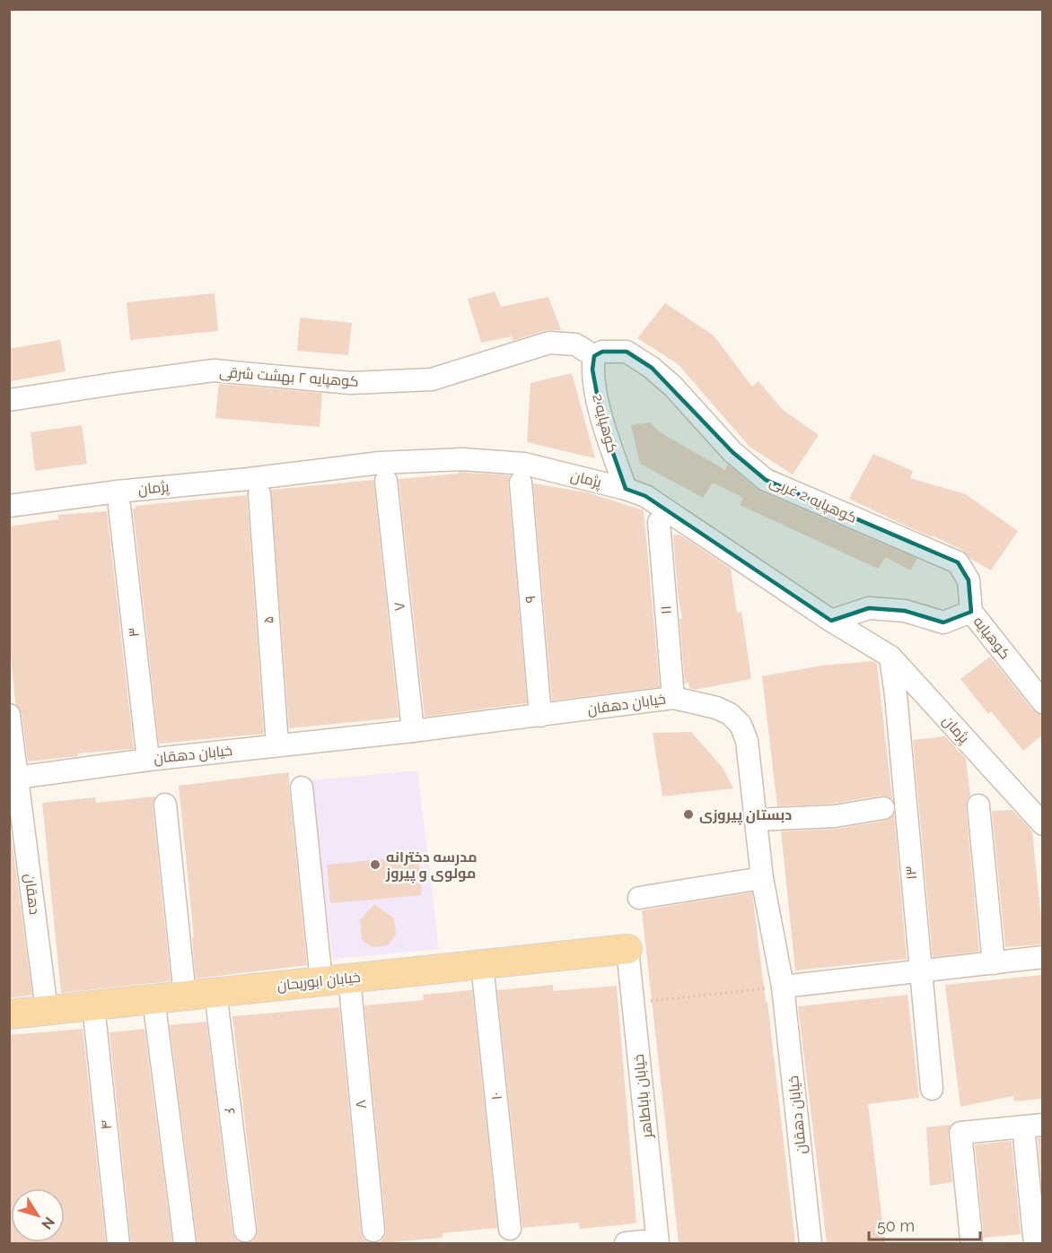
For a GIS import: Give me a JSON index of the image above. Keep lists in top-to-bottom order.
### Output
{
  "streets": {
    "main road": ["خیابان ابوریحان"],
    "street": [
      "کوهپایه ۲ بهشت شرقی",
      "کوهپایه 2",
      "پژمان",
      "کوهپایه 2 غربی",
      "۹",
      "۷",
      "۱۱",
      "۵",
      "۳",
      "کوهپایه",
      "خیابان دهقان",
      "۱۳",
      "دهقان",
      "۱۰",
      "خیابان باباطاهر",
      "۸",
      "۶",
      "۴"
    ]
  },
  "crossings": [
    ["کوهپایه ۲ بهشت شرقی", "کوهپایه 2"],
    ["کوهپایه ۲ بهشت شرقی", "کوهپایه 2 غربی"],
    ["کوهپایه 2", "پژمان"],
    ["کوهپایه 2", "کوهپایه 2 غربی"],
    ["پژمان", "کوهپایه"],
    ["پژمان", "۱۳"],
    ["کوهپایه 2 غربی", "کوهپایه"],
    ["۹", "خیابان دهقان"],
    ["۷", "خیابان دهقان"],
    ["۱۱", "خیابان دهقان"],
    ["۵", "خیابان دهقان"],
    ["۳", "خیابان دهقان"],
    ["خیابان دهقان", "دهقان"],
    ["دهقان", "خیابان ابوریحان"],
    ["خیابان ابوریحان", "۱۰"],
    ["خیابان ابوریحان", "خیابان باباطاهر"],
    ["خیابان ابوریحان", "۸"],
    ["خیابان ابوریحان", "۶"],
    ["خیابان ابوریحان", "۴"]
  ],
  "places": ["دبستان پیروزی", "مدرسه دخترانه مولوی و پیروز"],
  "scale_bar": "50 m",
  "north": "bottom right"
}
